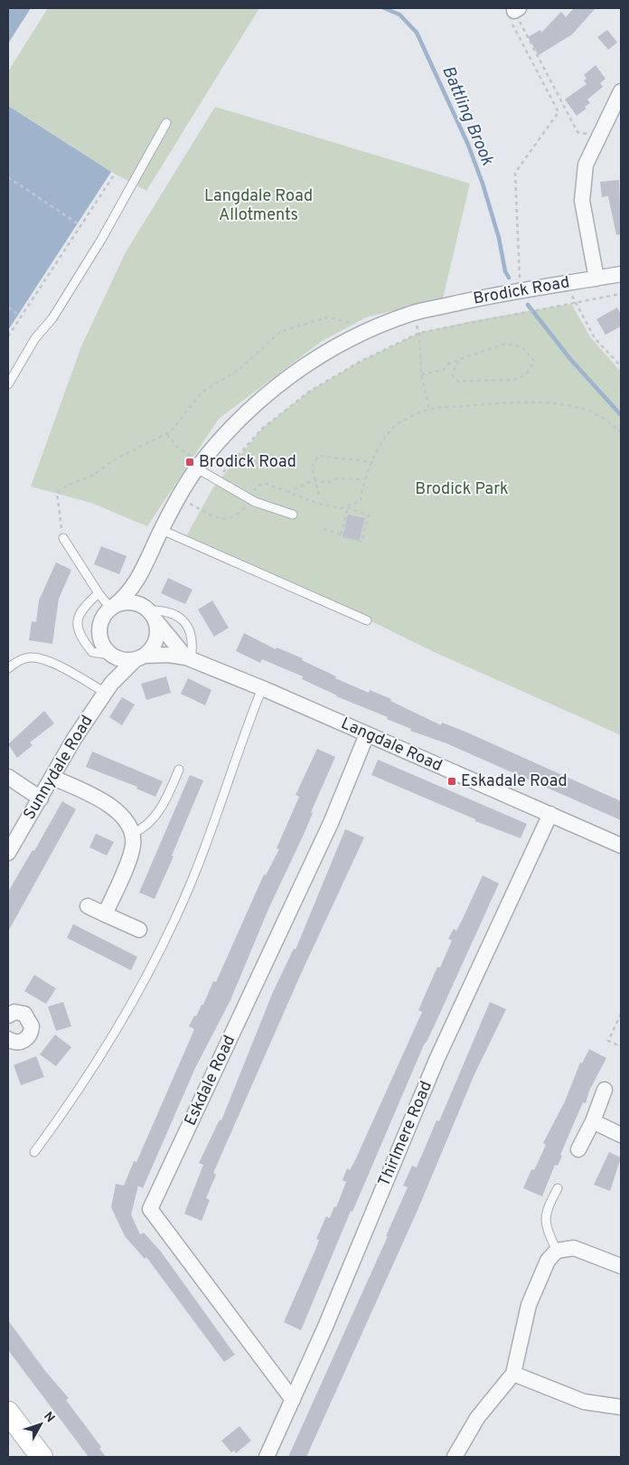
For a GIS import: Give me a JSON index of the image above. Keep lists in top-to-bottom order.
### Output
{
  "streets": {
    "street": [
      "Brodick Road",
      "Langdale Road",
      "Sunnydale Road",
      "Eskdale Road",
      "Thirlmere Road"
    ]
  },
  "crossings": [
    ["Brodick Road", "Langdale Road"],
    ["Brodick Road", "Sunnydale Road"],
    ["Langdale Road", "Sunnydale Road"],
    ["Langdale Road", "Eskdale Road"],
    ["Langdale Road", "Thirlmere Road"],
    ["Eskdale Road", "Thirlmere Road"]
  ],
  "water": ["Battling Brook"],
  "parks": ["Langdale Road Allotments", "Brodick Park"],
  "places": {
    "transit": ["Brodick Road", "Eskadale Road"]
  },
  "north": "top right"
}
